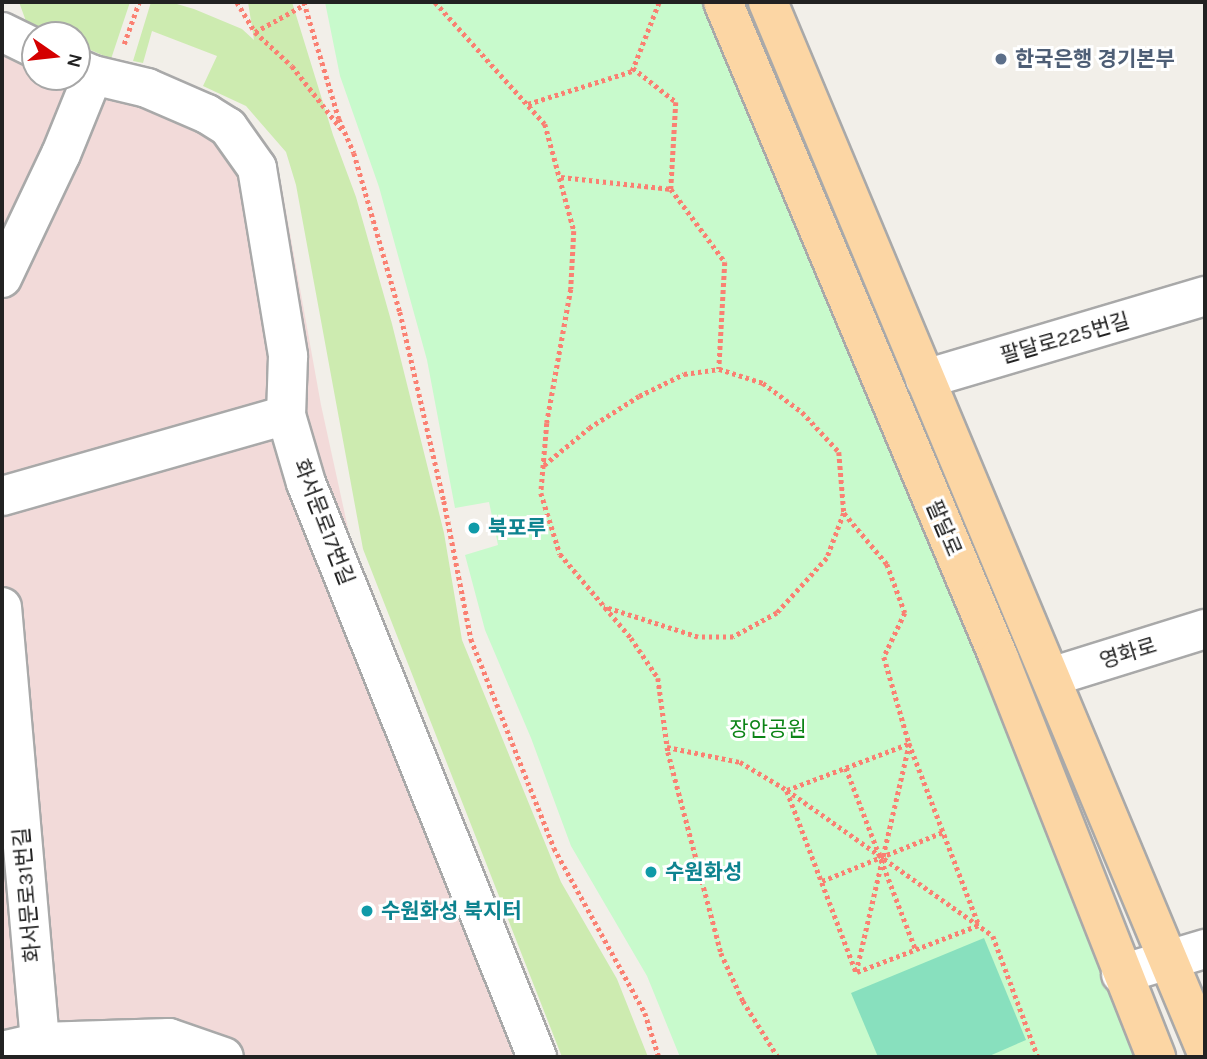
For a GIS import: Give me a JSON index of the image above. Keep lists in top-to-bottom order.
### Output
{
  "streets": {
    "main road": ["팔달로"],
    "street": [
      "팔달로225번길",
      "화서문로17번길",
      "영화로",
      "화서문로31번길"
    ]
  },
  "crossings": [
    ["팔달로225번길", "팔달로"],
    ["팔달로", "영화로"]
  ],
  "parks": ["장안공원"],
  "places": [
    "한국은행 경기본부",
    "북포루",
    "수원화성",
    "수원화성 북지터"
  ],
  "north": "right"
}
